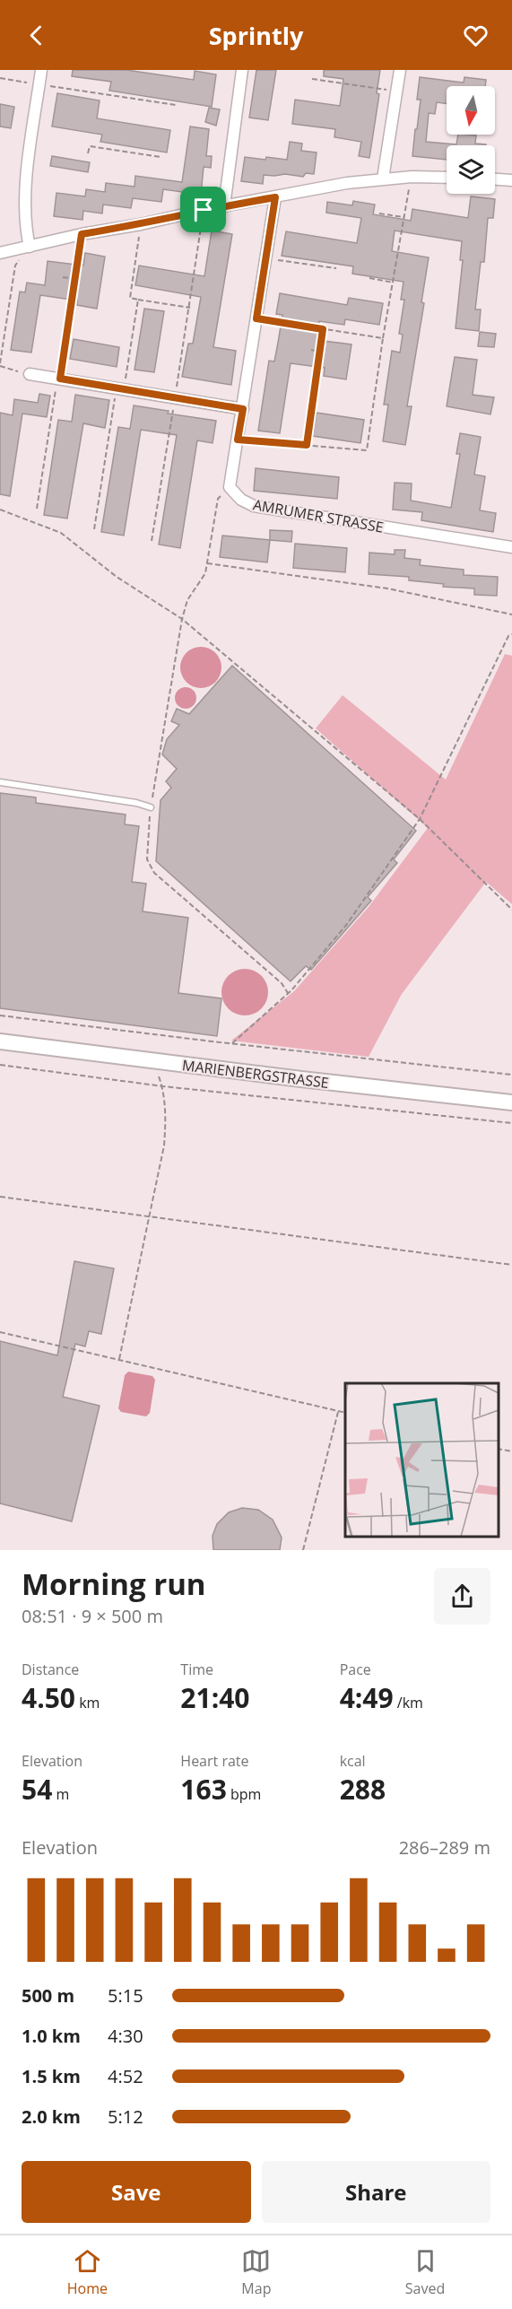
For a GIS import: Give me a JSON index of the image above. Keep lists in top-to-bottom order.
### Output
{
  "streets": {
    "main road": ["MARIENBERGSTRASSE"],
    "street": ["AMRUMER STRASSE"]
  },
  "north": "bottom",
  "page": {
    "header": "Sprintly",
    "heading": ["Morning run", "08:51 · 9 × 500 m"],
    "stats": [
      ["Distance", "4.50 km"],
      ["Time", "21:40"],
      ["Pace", "4:49 /km"],
      ["Elevation", "54 m"],
      ["Heart rate", "163 bpm"],
      ["kcal", "288"]
    ],
    "chart": ["Elevation", "286–289 m"],
    "list": [
      {
        "name": "500 m",
        "note": "5:15"
      },
      {
        "name": "1.0 km",
        "note": "4:30"
      },
      {
        "name": "1.5 km",
        "note": "4:52"
      },
      {
        "name": "2.0 km",
        "note": "5:12"
      }
    ],
    "buttons": ["Save", "Share"],
    "tabs": ["Home", "Map", "Saved"]
  }
}
